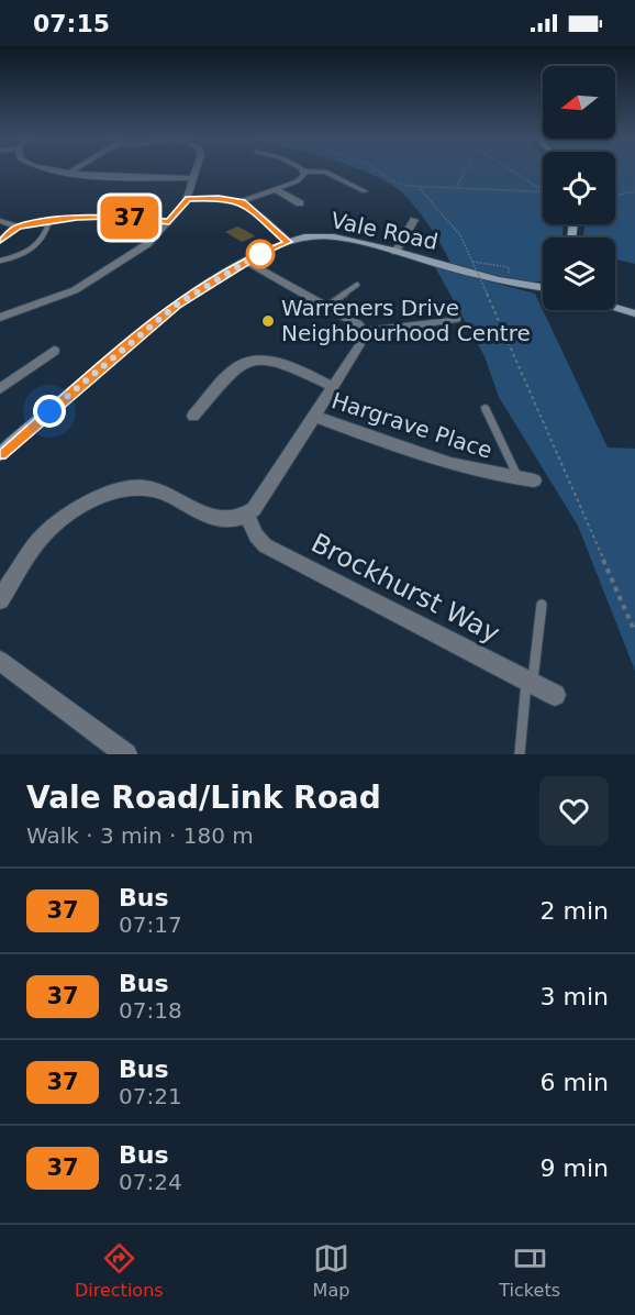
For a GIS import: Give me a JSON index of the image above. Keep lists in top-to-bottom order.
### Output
{
  "streets": {
    "street": ["Vale Road", "Hargrave Place", "Brockhurst Way"]
  },
  "places": ["Warreners Drive Neighbourhood Centre"],
  "lines": ["bus line 37"],
  "north": "left",
  "page": {
    "status": "07:15",
    "on_map": "37",
    "heading": ["Vale Road/Link Road", "Walk · 3 min · 180 m"],
    "list": [
      {
        "mark": "37",
        "name": "Bus",
        "note": "07:17",
        "value": "2 min"
      },
      {
        "mark": "37",
        "name": "Bus",
        "note": "07:18",
        "value": "3 min"
      },
      {
        "mark": "37",
        "name": "Bus",
        "note": "07:21",
        "value": "6 min"
      },
      {
        "mark": "37",
        "name": "Bus",
        "note": "07:24",
        "value": "9 min"
      }
    ],
    "tabs": ["Directions", "Map", "Tickets"]
  }
}
